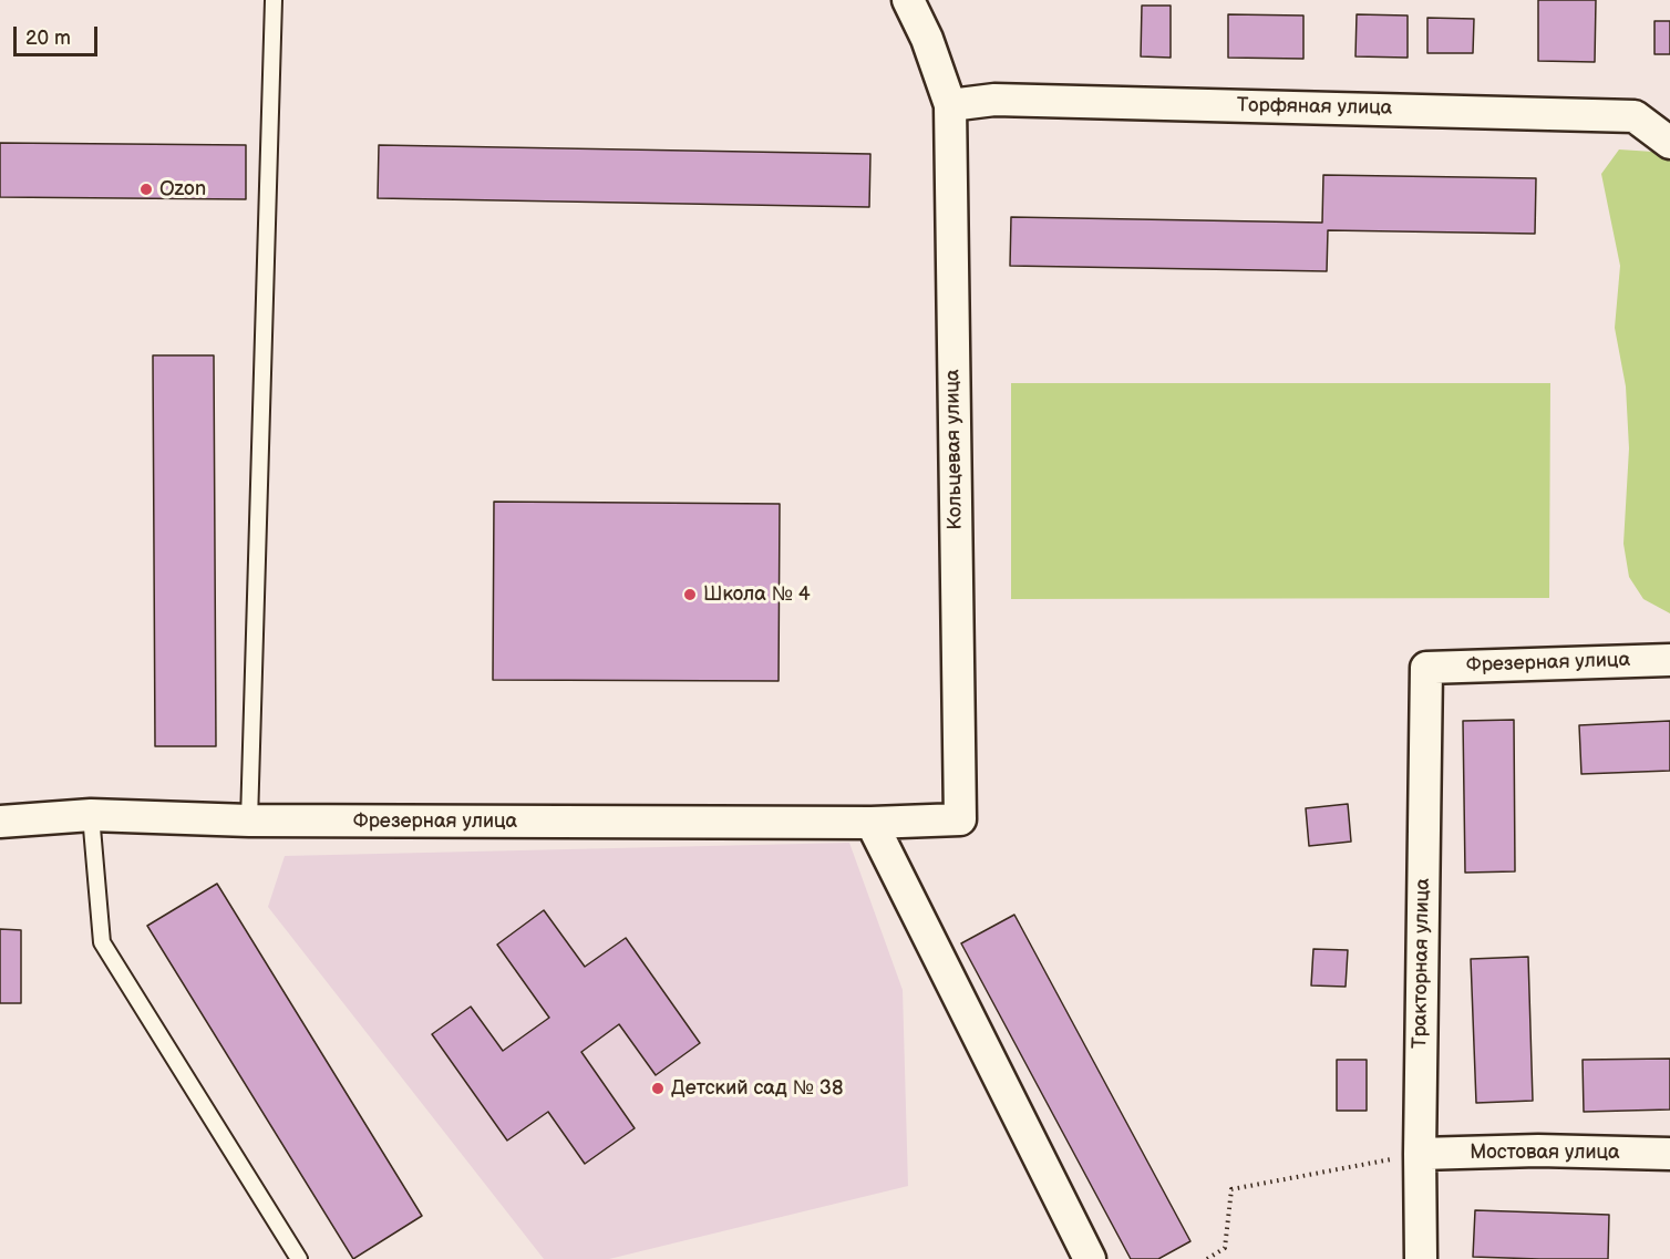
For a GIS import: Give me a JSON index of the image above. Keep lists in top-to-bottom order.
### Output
{
  "streets": {
    "street": [
      "Торфяная улица",
      "Кольцевая улица",
      "Фрезерная улица",
      "Тракторная улица",
      "Мостовая улица"
    ]
  },
  "crossings": [
    ["Торфяная улица", "Кольцевая улица"],
    ["Кольцевая улица", "Фрезерная улица"],
    ["Фрезерная улица", "Тракторная улица"],
    ["Тракторная улица", "Мостовая улица"]
  ],
  "places": ["Ozon", "Школа № 4", "Детский сад № 38"],
  "scale_bar": "20 m"
}
